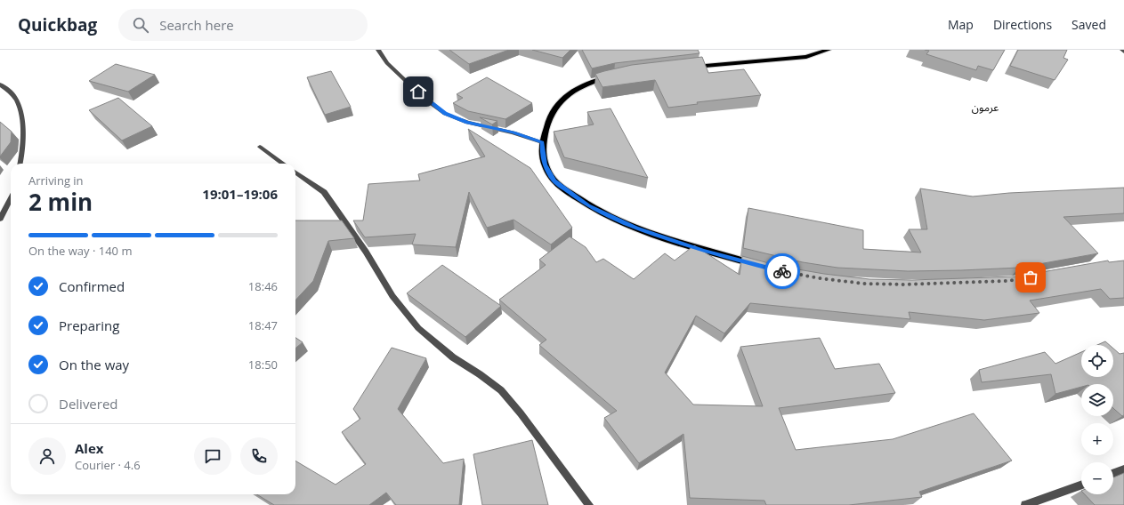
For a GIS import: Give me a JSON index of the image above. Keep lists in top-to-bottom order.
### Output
{
  "districts": ["عرمون"],
  "page": {
    "header": "Quickbag",
    "search": "Search here",
    "nav": ["Map", "Directions", "Saved"],
    "heading": ["2 min", "Arriving in", "19:01–19:06"],
    "panel": ["Alex", "Courier · 4.6"],
    "bar": "On the way · 140 m",
    "list": [
      ["Confirmed", "18:46"],
      ["Preparing", "18:47"],
      ["On the way", "18:50"],
      "Delivered"
    ],
    "map_buttons": ["+", "−"]
  }
}
